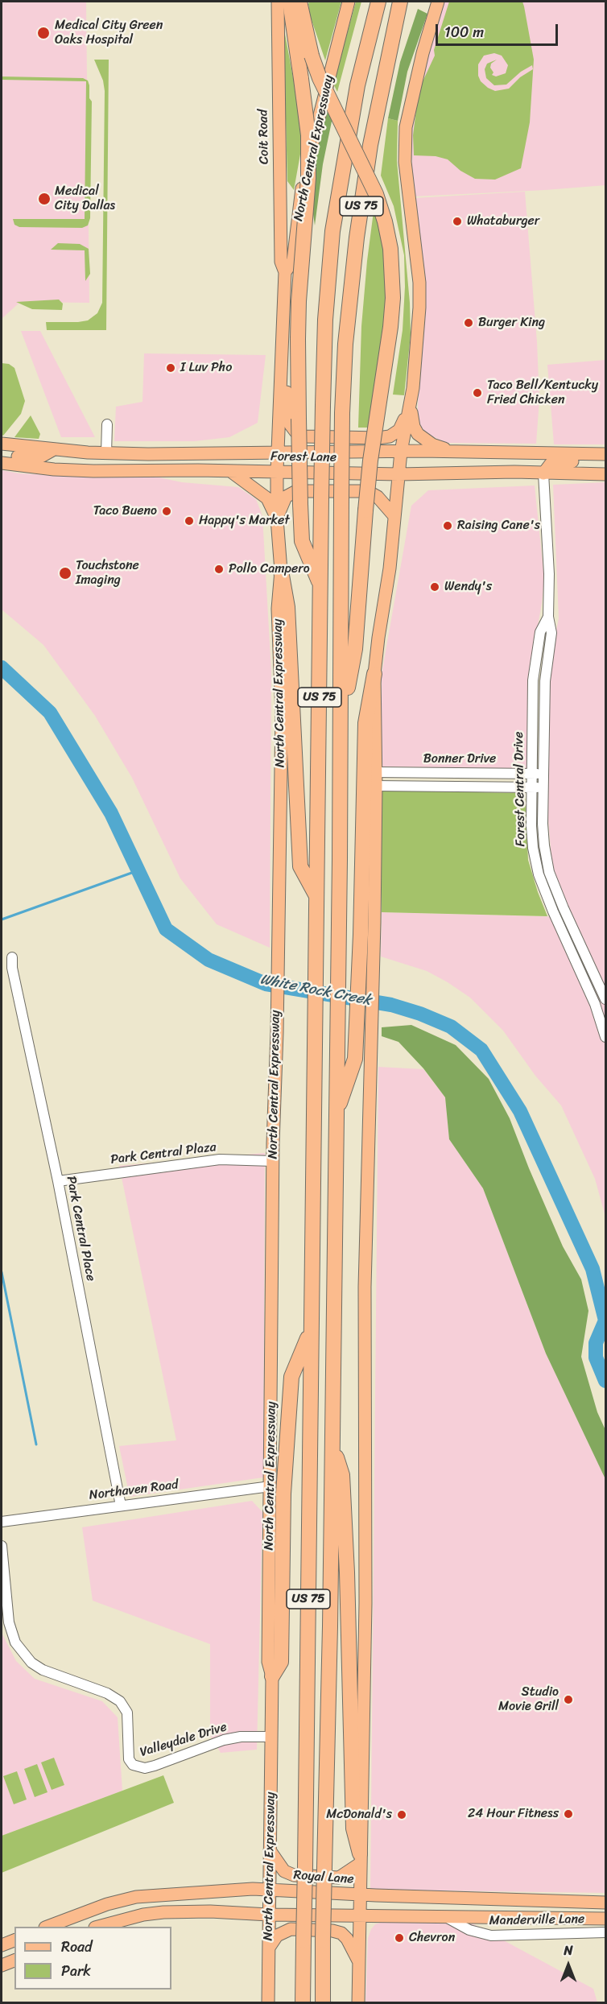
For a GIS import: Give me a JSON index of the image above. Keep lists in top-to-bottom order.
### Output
{
  "streets": {
    "highway": ["US 75"],
    "main road": [
      "Coit Road",
      "North Central Expressway",
      "Forest Lane",
      "Royal Lane"
    ],
    "street": [
      "Bonner Drive",
      "Forest Central Drive",
      "Park Central Plaza",
      "Park Central Place",
      "Northaven Road",
      "Valleydale Drive",
      "Manderville Lane"
    ]
  },
  "crossings": [
    ["Coit Road", "North Central Expressway"],
    ["North Central Expressway", "Forest Lane"],
    ["North Central Expressway", "Park Central Plaza"],
    ["North Central Expressway", "Northaven Road"],
    ["North Central Expressway", "Valleydale Drive"],
    ["North Central Expressway", "Royal Lane"],
    ["Forest Lane", "Forest Central Drive"],
    ["Bonner Drive", "Forest Central Drive"],
    ["Park Central Plaza", "Park Central Place"],
    ["Park Central Place", "Northaven Road"]
  ],
  "water": ["White Rock Creek"],
  "places": [
    "Medical City Green Oaks Hospital",
    "Medical City Dallas",
    "Whataburger",
    "Burger King",
    "I Luv Pho",
    "Taco Bell/Kentucky Fried Chicken",
    "Taco Bueno",
    "Happy's Market",
    "Raising Cane's",
    "Pollo Campero",
    "Touchstone Imaging",
    "Wendy's",
    "Studio Movie Grill",
    "24 Hour Fitness",
    "McDonald's",
    "Chevron"
  ],
  "legend": ["Road", "Park"],
  "scale_bar": "100 m",
  "north": "top"
}
